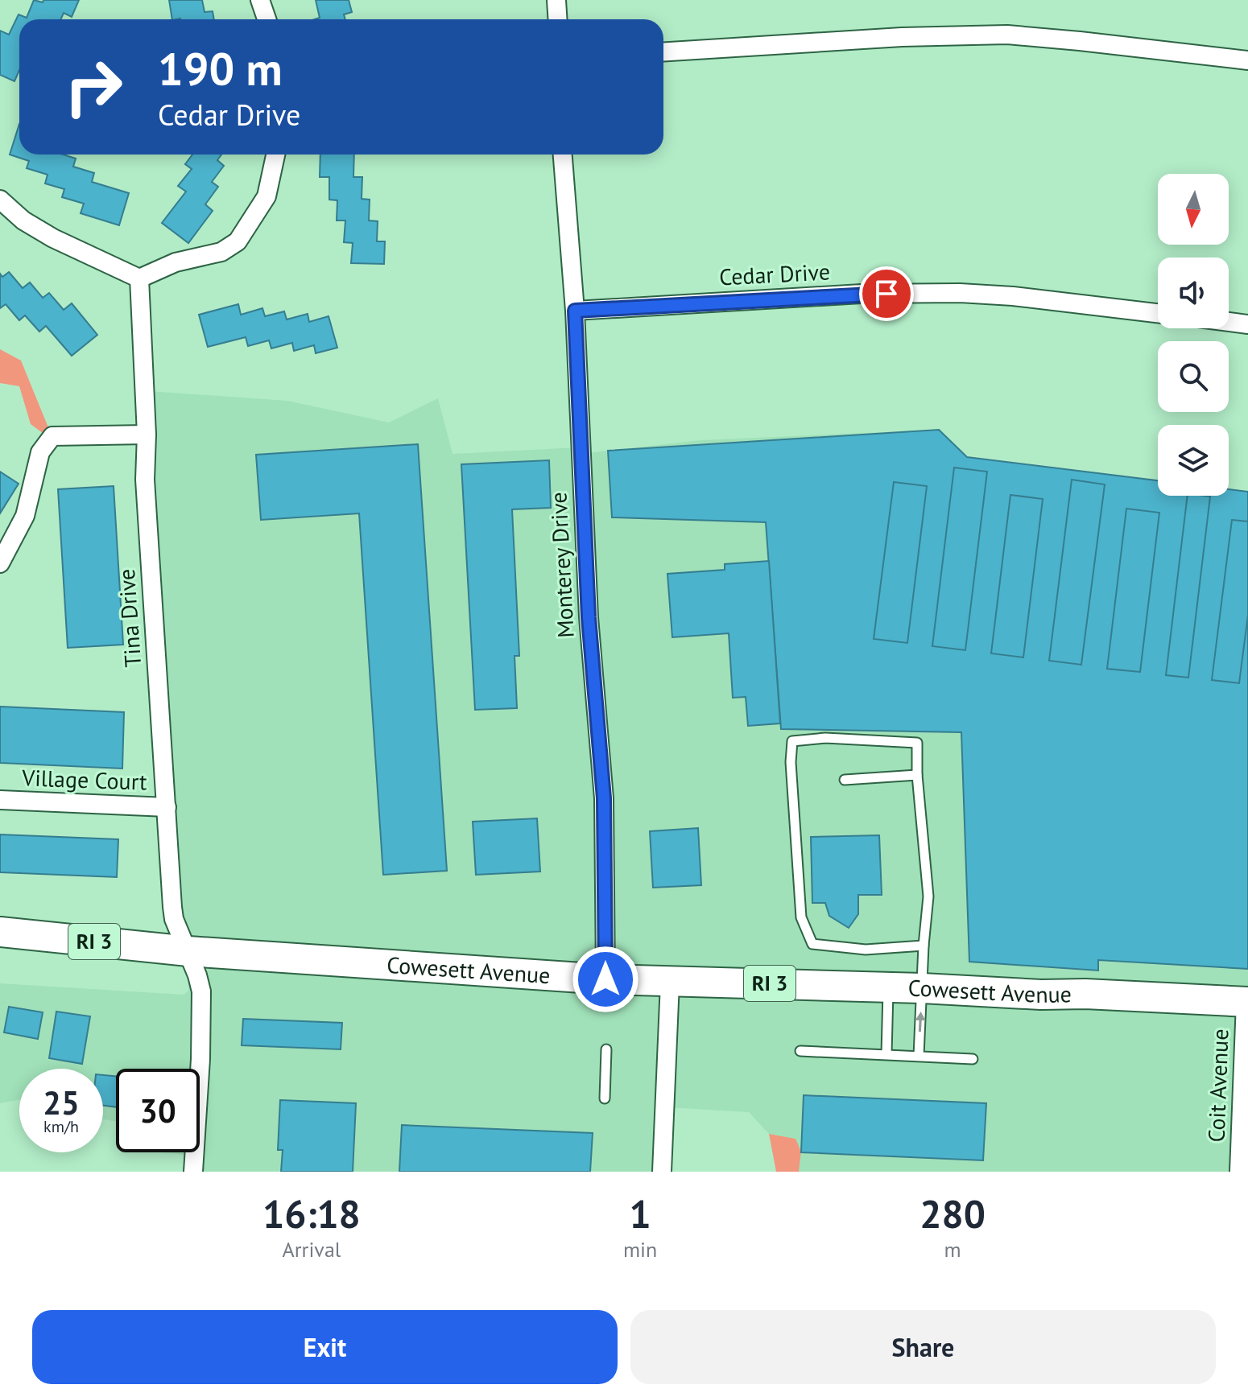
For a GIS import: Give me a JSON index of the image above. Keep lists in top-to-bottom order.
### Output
{
  "streets": {
    "main road": ["RI 3", "Cowesett Avenue"],
    "street": [
      "Cedar Drive",
      "Monterey Drive",
      "Tina Drive",
      "Village Court",
      "Coit Avenue"
    ]
  },
  "crossings": [
    ["Cedar Drive", "Monterey Drive"],
    ["Monterey Drive", "Cowesett Avenue"],
    ["Tina Drive", "Village Court"],
    ["Tina Drive", "Cowesett Avenue"],
    ["Cowesett Avenue", "Coit Avenue"]
  ],
  "north": "bottom",
  "page": {
    "turn": ["190 m", "Cedar Drive"],
    "speed": "25 km/h",
    "limit": "30",
    "eta": [
      "16:18",
      "Arrival",
      "1",
      "min",
      "280",
      "m"
    ],
    "buttons": ["Exit", "Share"]
  }
}
